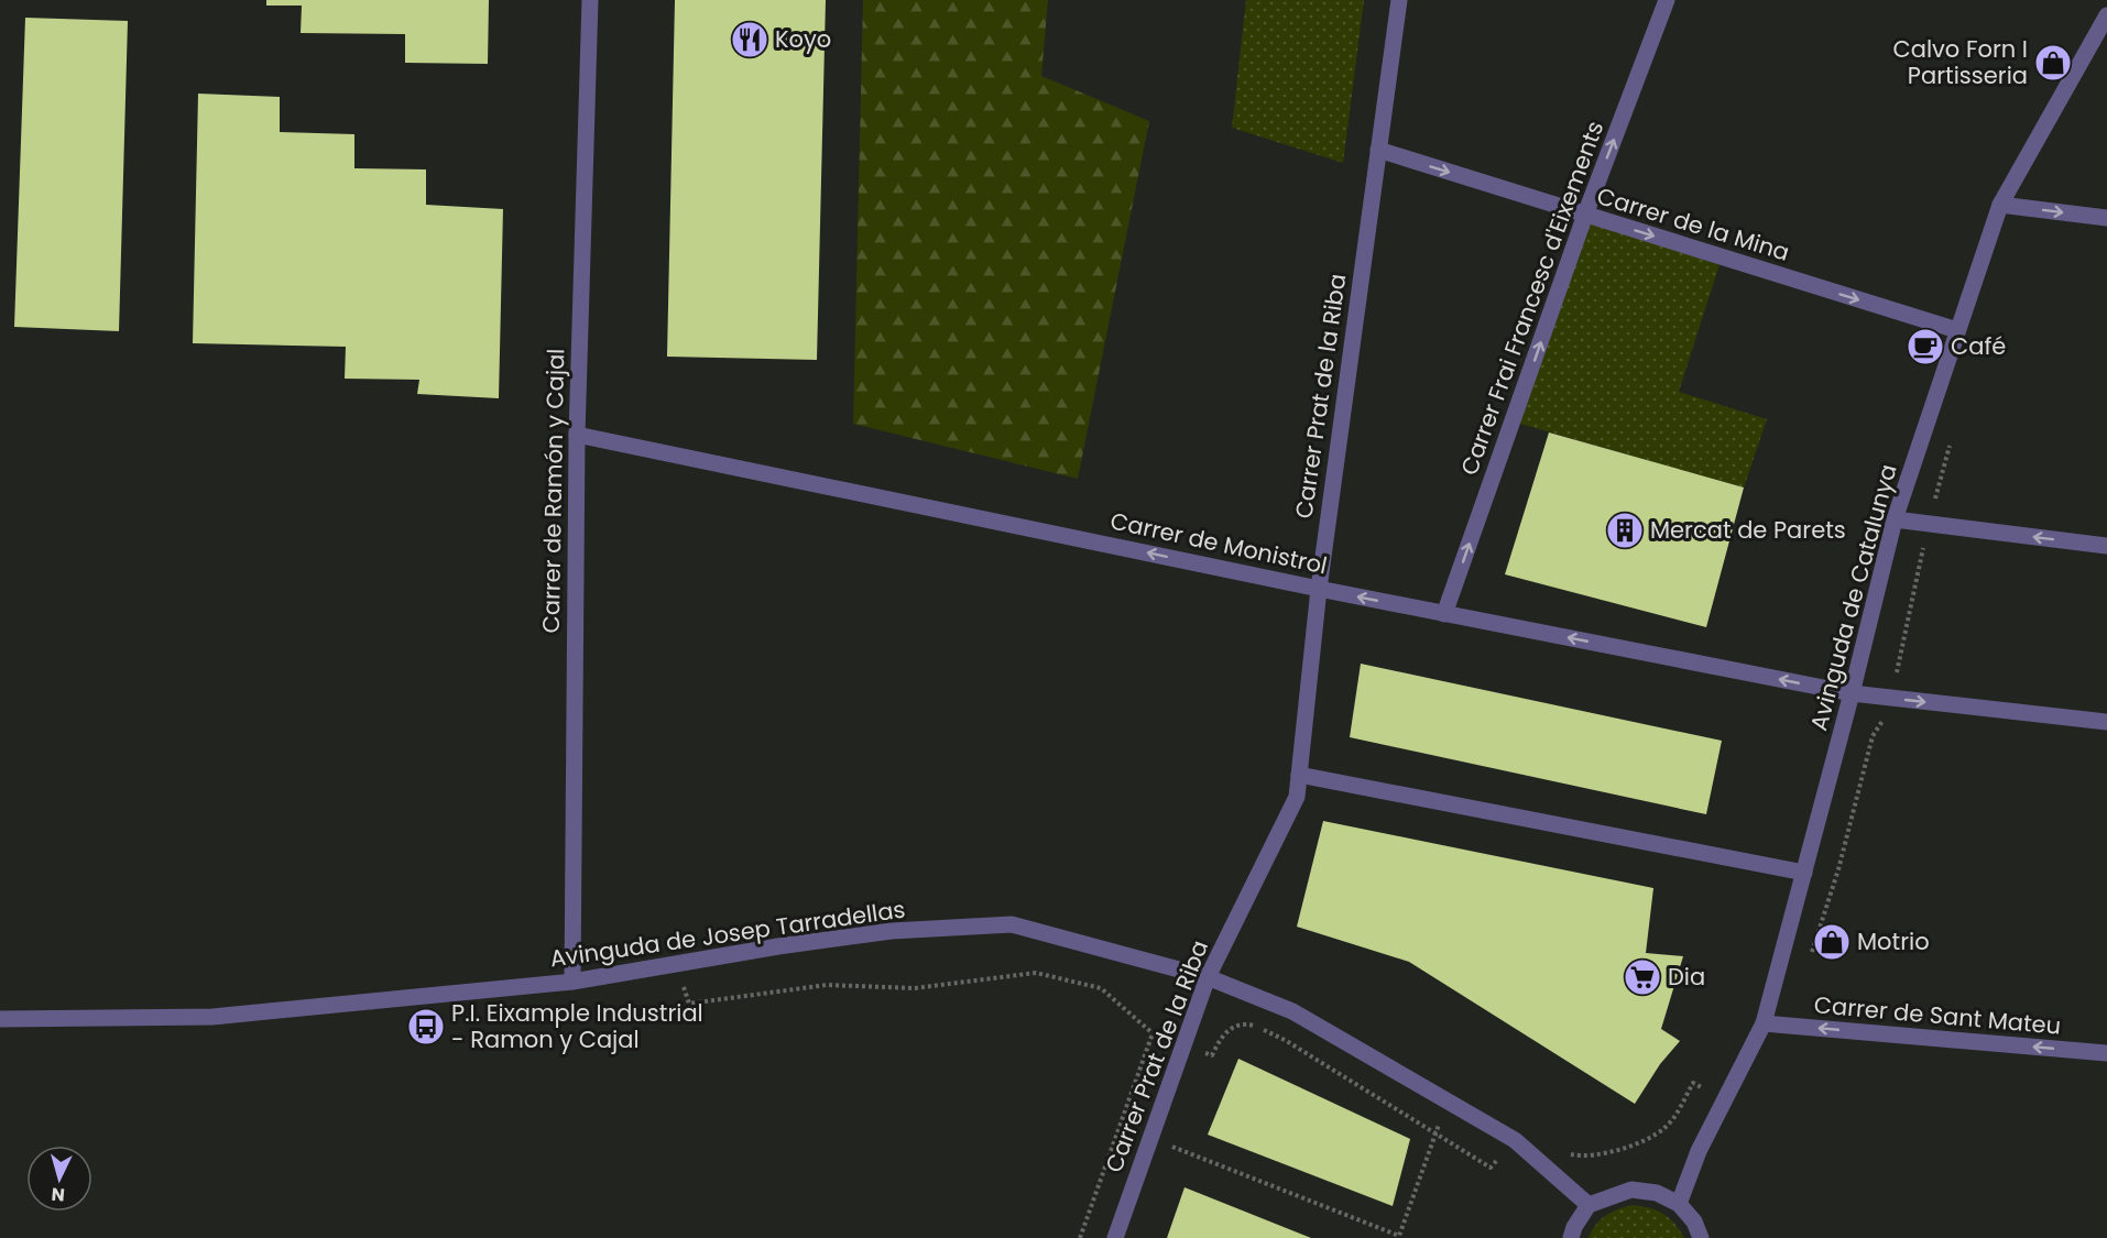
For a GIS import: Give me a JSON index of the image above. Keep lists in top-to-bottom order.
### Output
{
  "streets": {
    "street": [
      "Carrer de la Mina",
      "Carrer Frai Francesc d'Eixements",
      "Carrer Prat de la Riba",
      "Carrer de Ramón y Cajal",
      "Carrer de Monistrol",
      "Avinguda de Catalunya",
      "Avinguda de Josep Tarradellas",
      "Carrer de Sant Mateu"
    ]
  },
  "crossings": [
    ["Carrer de la Mina", "Carrer Frai Francesc d'Eixements"],
    ["Carrer de la Mina", "Carrer Prat de la Riba"],
    ["Carrer de la Mina", "Avinguda de Catalunya"],
    ["Carrer Frai Francesc d'Eixements", "Carrer de Monistrol"],
    ["Carrer Prat de la Riba", "Carrer de Monistrol"],
    ["Carrer Prat de la Riba", "Avinguda de Josep Tarradellas"],
    ["Carrer de Ramón y Cajal", "Carrer de Monistrol"],
    ["Carrer de Ramón y Cajal", "Avinguda de Josep Tarradellas"],
    ["Carrer de Monistrol", "Avinguda de Catalunya"],
    ["Avinguda de Catalunya", "Carrer de Sant Mateu"]
  ],
  "one_way": ["Carrer de la Mina", "Carrer Frai Francesc d'Eixements", "Carrer de Sant Mateu"],
  "places": {
    "restaurant": ["Koyo"],
    "shop": ["Calvo Forn I Partisseria", "Motrio"],
    "cafe": ["Café"],
    "building": ["Mercat de Parets"],
    "supermarket": ["Dia"],
    "bus stop": ["P.I. Eixample Industrial - Ramon y Cajal"]
  },
  "north": "bottom"
}
